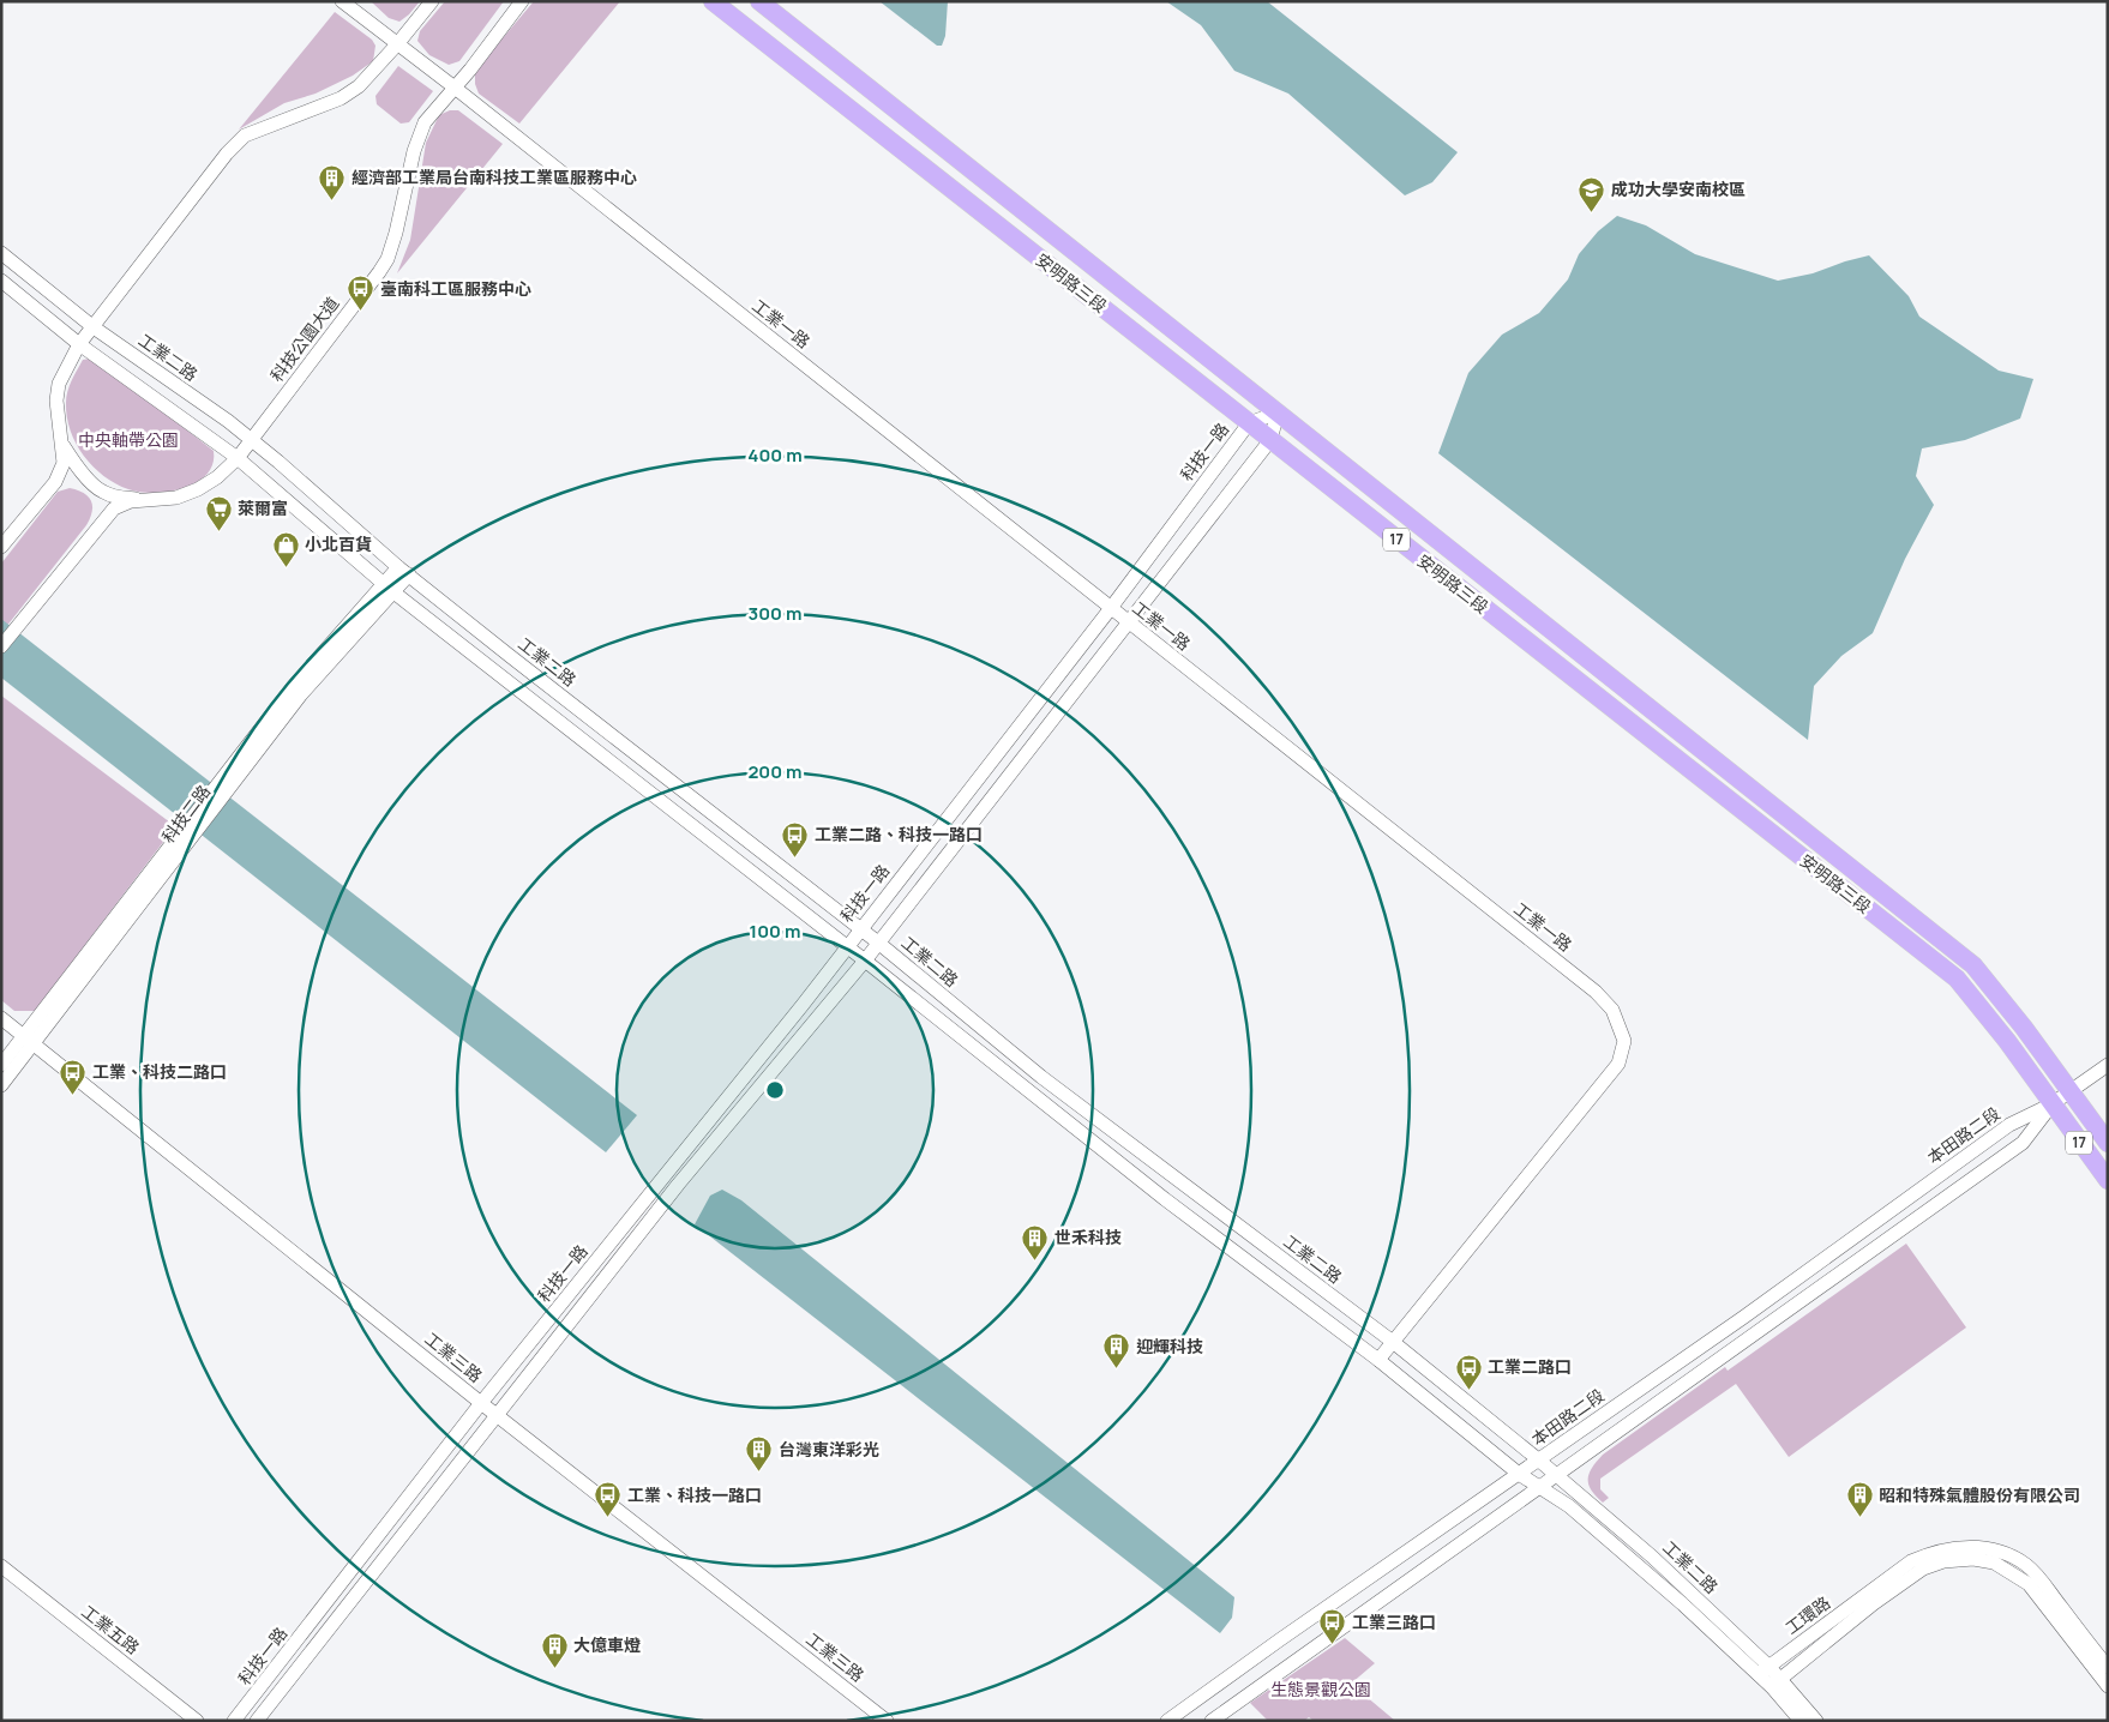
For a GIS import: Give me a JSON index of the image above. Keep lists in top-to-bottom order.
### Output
{
  "streets": {
    "main road": ["安明路三段", "17"],
    "street": [
      "工業一路",
      "科技公園大道",
      "工業二路",
      "科技一路",
      "科技二路",
      "本田路二段",
      "工業三路",
      "工環路",
      "工業五路"
    ]
  },
  "crossings": [
    ["安明路三段", "科技一路"],
    ["安明路三段", "17"],
    ["安明路三段", "本田路二段"],
    ["工業一路", "科技公園大道"],
    ["工業一路", "工業二路"],
    ["工業一路", "科技一路"],
    ["科技公園大道", "工業二路"],
    ["工業二路", "科技一路"],
    ["工業二路", "科技二路"],
    ["工業二路", "本田路二段"],
    ["工業二路", "工環路"],
    ["科技一路", "工業三路"],
    ["17", "本田路二段"],
    ["科技二路", "工業三路"]
  ],
  "parks": ["中央軸帶公園", "生態景觀公園"],
  "places": {
    "building": [
      "經濟部工業局台南科技工業區服務中心",
      "世禾科技",
      "迎輝科技",
      "台灣東洋彩光",
      "昭和特殊氣體股份有限公司",
      "大億車燈"
    ],
    "school or university": ["成功大學安南校區"],
    "bus stop": [
      "臺南科工區服務中心",
      "工業二路、科技一路口",
      "工業、科技二路口",
      "工業二路口",
      "工業、科技一路口",
      "工業三路口"
    ],
    "supermarket": ["萊爾富"],
    "shop": ["小北百貨"]
  },
  "rings": [
    "400 m",
    "300 m",
    "200 m",
    "100 m"
  ]
}
